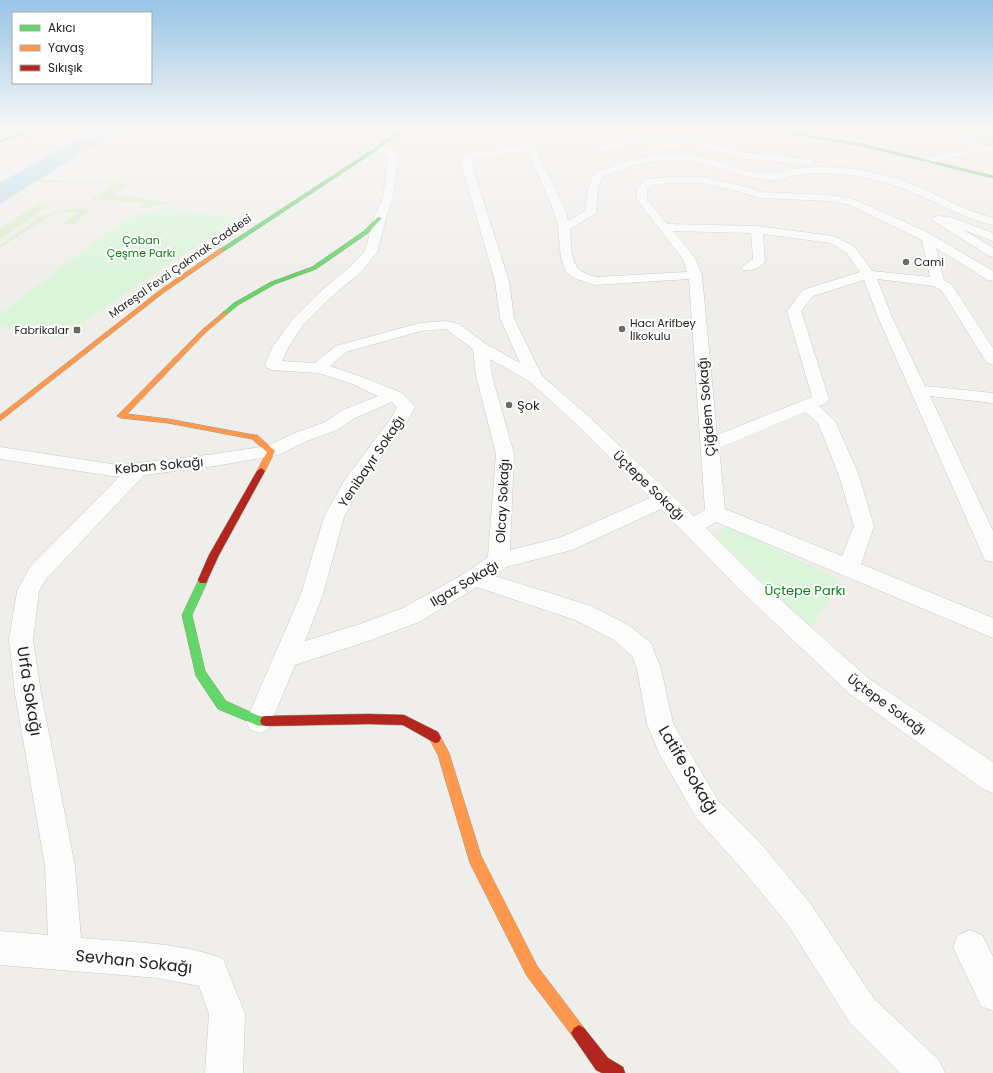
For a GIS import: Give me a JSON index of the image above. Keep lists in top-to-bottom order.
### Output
{
  "streets": {
    "main road": ["Mareşal Fevzi Çakmak Caddesi"],
    "street": [
      "Çiğdem Sokağı",
      "Yenibayır Sokağı",
      "Keban Sokağı",
      "Üçtepe Sokağı",
      "Olcay Sokağı",
      "Ilgaz Sokağı",
      "Urfa Sokağı",
      "Latife Sokağı",
      "Sevhan Sokağı"
    ]
  },
  "crossings": [
    ["Yenibayır Sokağı", "Keban Sokağı"],
    ["Yenibayır Sokağı", "Ilgaz Sokağı"],
    ["Keban Sokağı", "Urfa Sokağı"],
    ["Üçtepe Sokağı", "Ilgaz Sokağı"],
    ["Olcay Sokağı", "Ilgaz Sokağı"],
    ["Ilgaz Sokağı", "Latife Sokağı"],
    ["Urfa Sokağı", "Sevhan Sokağı"]
  ],
  "parks": ["Çoban Çeşme Parkı", "Üçtepe Parkı"],
  "places": {
    "other": ["Cami", "Hacı Arifbey İlkokulu", "Şok"],
    "transit": ["Fabrikalar"]
  },
  "legend": ["Akıcı", "Yavaş", "Sıkışık"]
}
